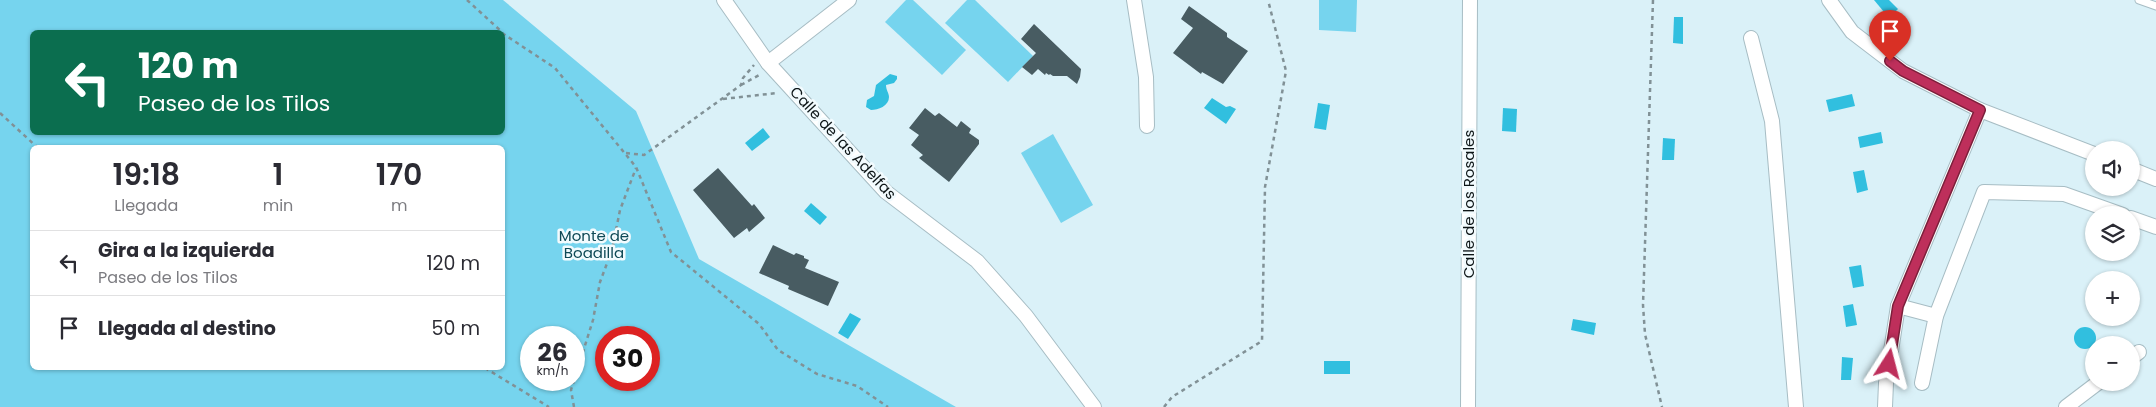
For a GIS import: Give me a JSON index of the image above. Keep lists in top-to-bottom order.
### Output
{
  "streets": {
    "street": ["Calle de las Adelfas", "Calle de los Rosales"]
  },
  "parks": ["Monte de Boadilla"],
  "page": {
    "turn": ["120 m", "Paseo de los Tilos"],
    "map_buttons": ["+", "−"],
    "eta": [
      "19:18",
      "Llegada",
      "1",
      "min",
      "170",
      "m"
    ],
    "list": [
      {
        "name": "Gira a la izquierda",
        "note": "Paseo de los Tilos",
        "value": "120 m"
      },
      {
        "name": "Llegada al destino",
        "value": "50 m"
      }
    ],
    "speed": "26 km/h",
    "limit": "30"
  }
}
